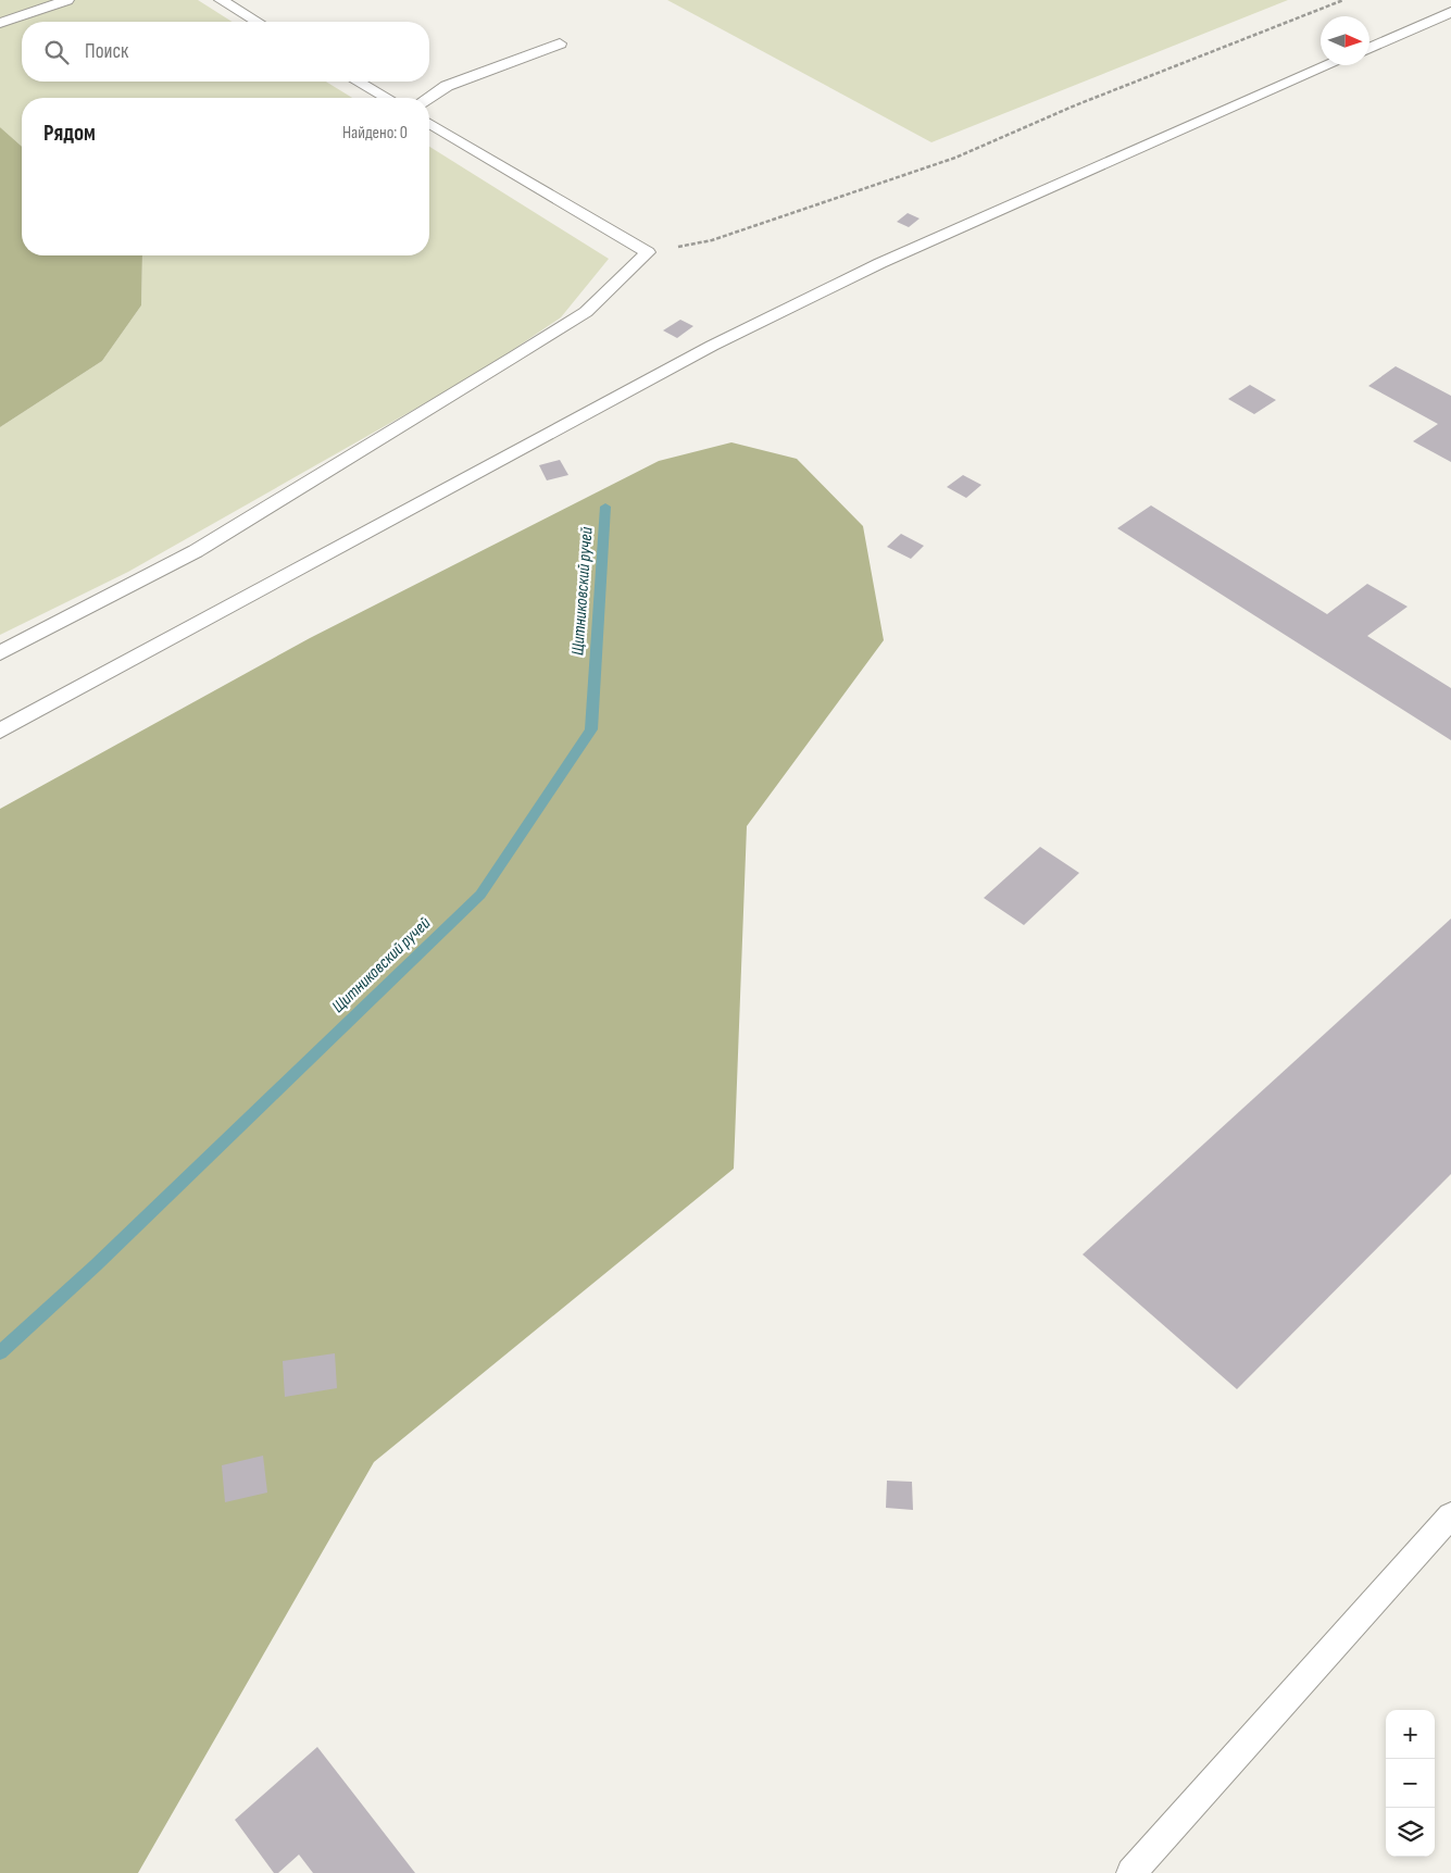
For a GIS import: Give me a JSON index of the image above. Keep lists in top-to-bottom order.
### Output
{
  "water": ["Щитниковский ручей"],
  "north": "right",
  "page": {
    "search": "Поиск",
    "heading": ["Рядом", "Найдено: 0"],
    "map_buttons": ["+", "−"]
  }
}
